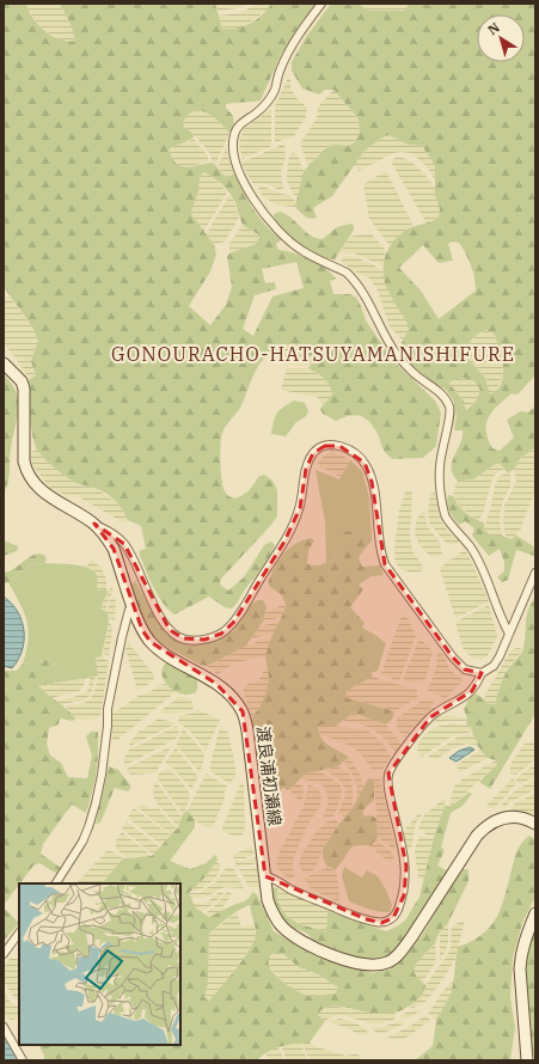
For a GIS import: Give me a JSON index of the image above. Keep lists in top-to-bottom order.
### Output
{
  "streets": {
    "main road": ["渡良浦初瀬線"]
  },
  "districts": ["GONOURACHO-HATSUYAMANISHIFURE"],
  "north": "top left"
}
